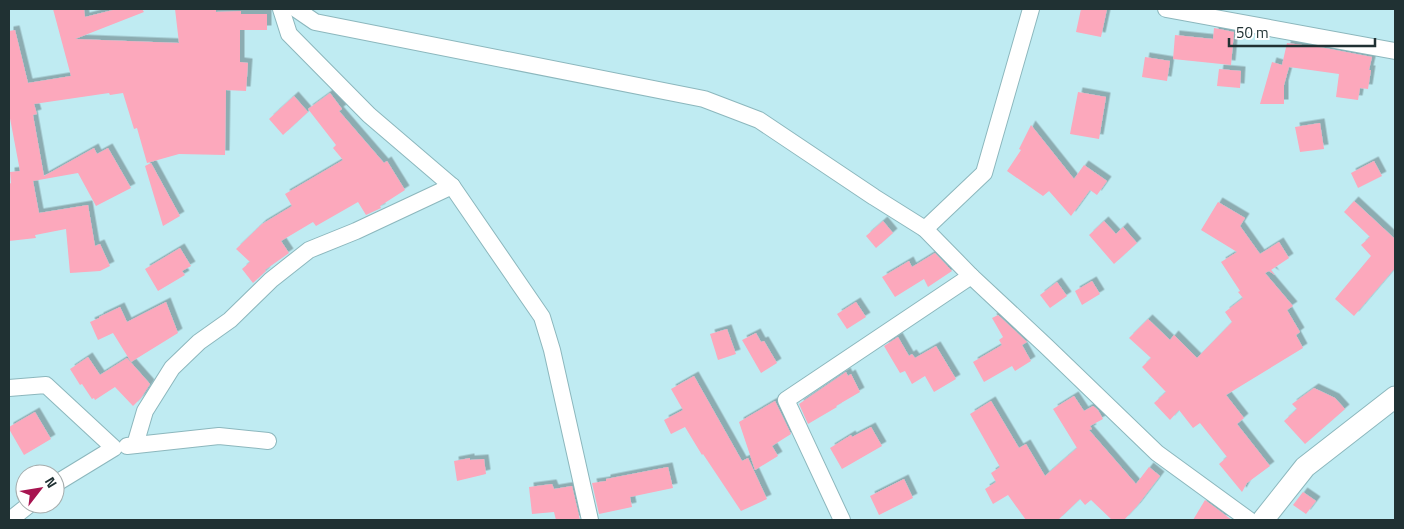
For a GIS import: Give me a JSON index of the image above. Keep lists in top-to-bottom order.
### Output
{
  "scale_bar": "50 m",
  "north": "top right"
}
